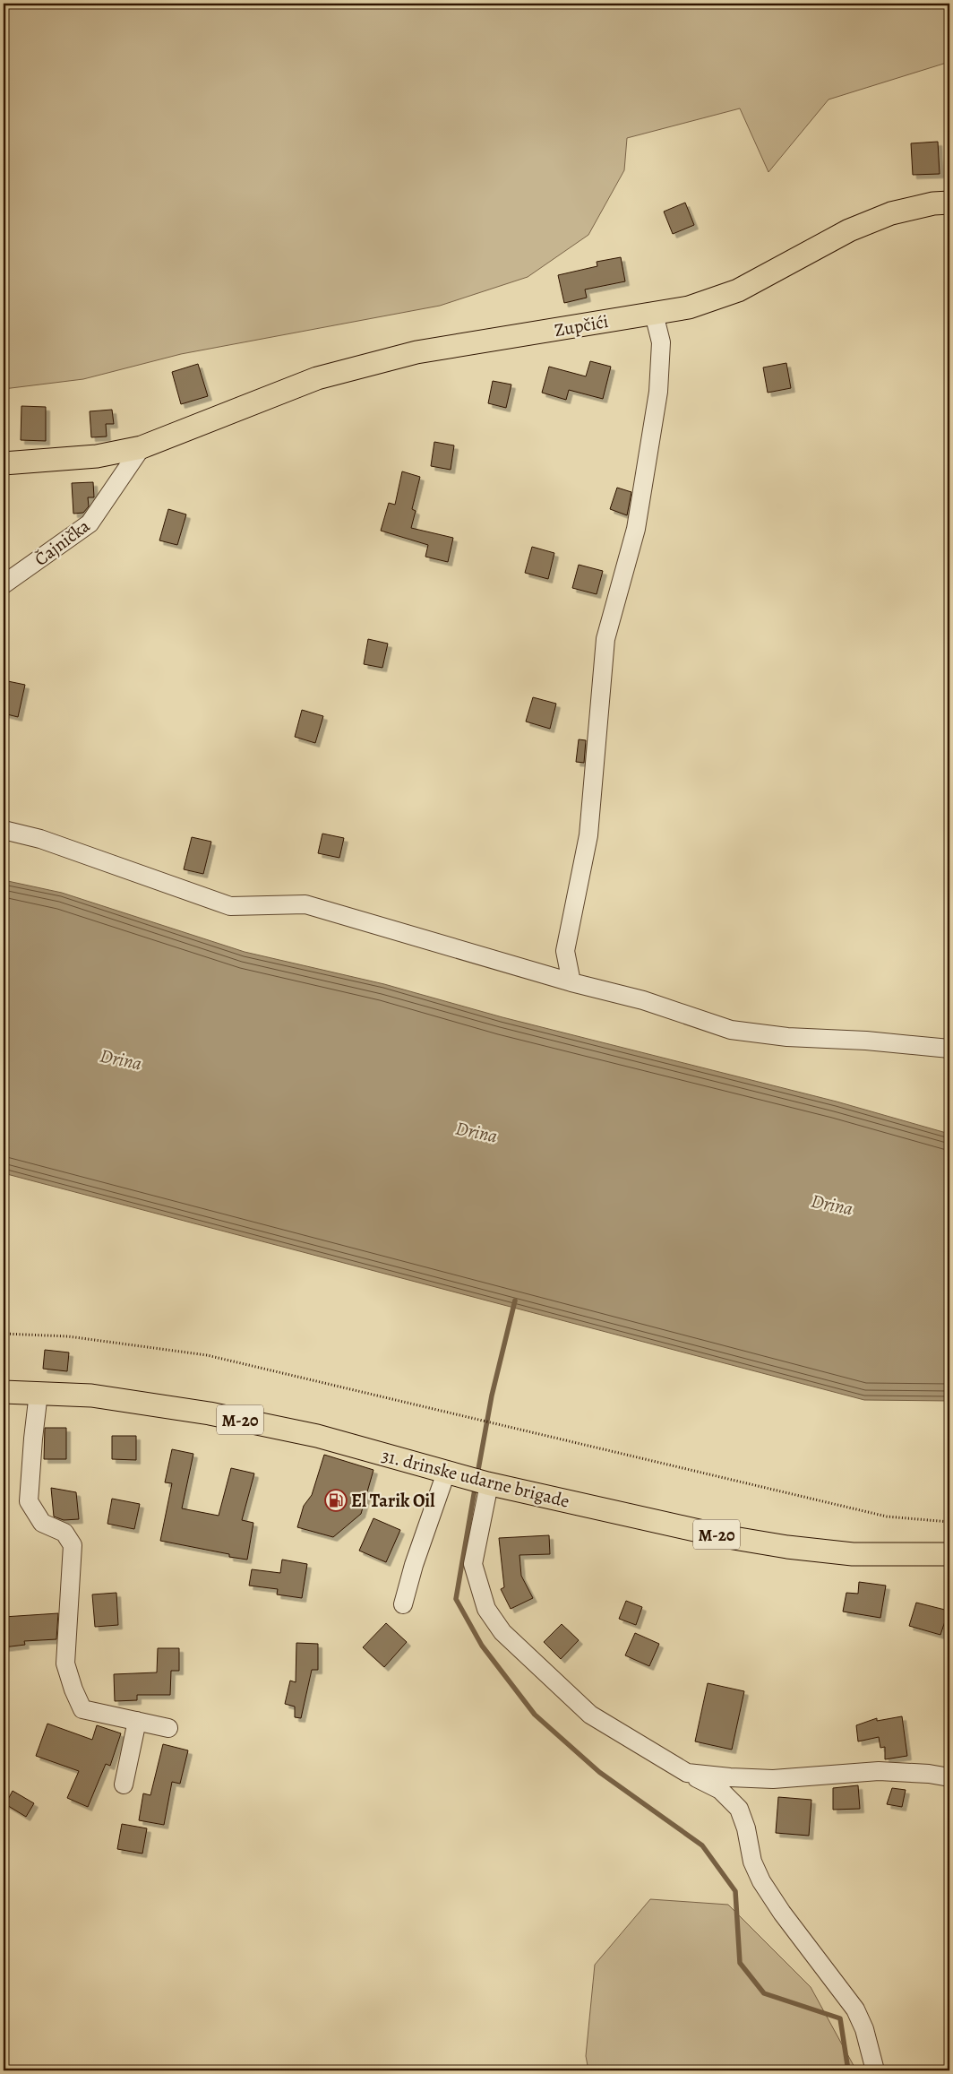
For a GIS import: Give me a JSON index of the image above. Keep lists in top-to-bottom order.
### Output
{
  "streets": {
    "main road": ["Zupčići", "M-20", "31. drinske udarne brigade"],
    "street": ["Čajnička"]
  },
  "crossings": [
    ["Zupčići", "Čajnička"]
  ],
  "water": ["Drina"],
  "places": {
    "fuel station": ["El Tarik Oil"]
  }
}
